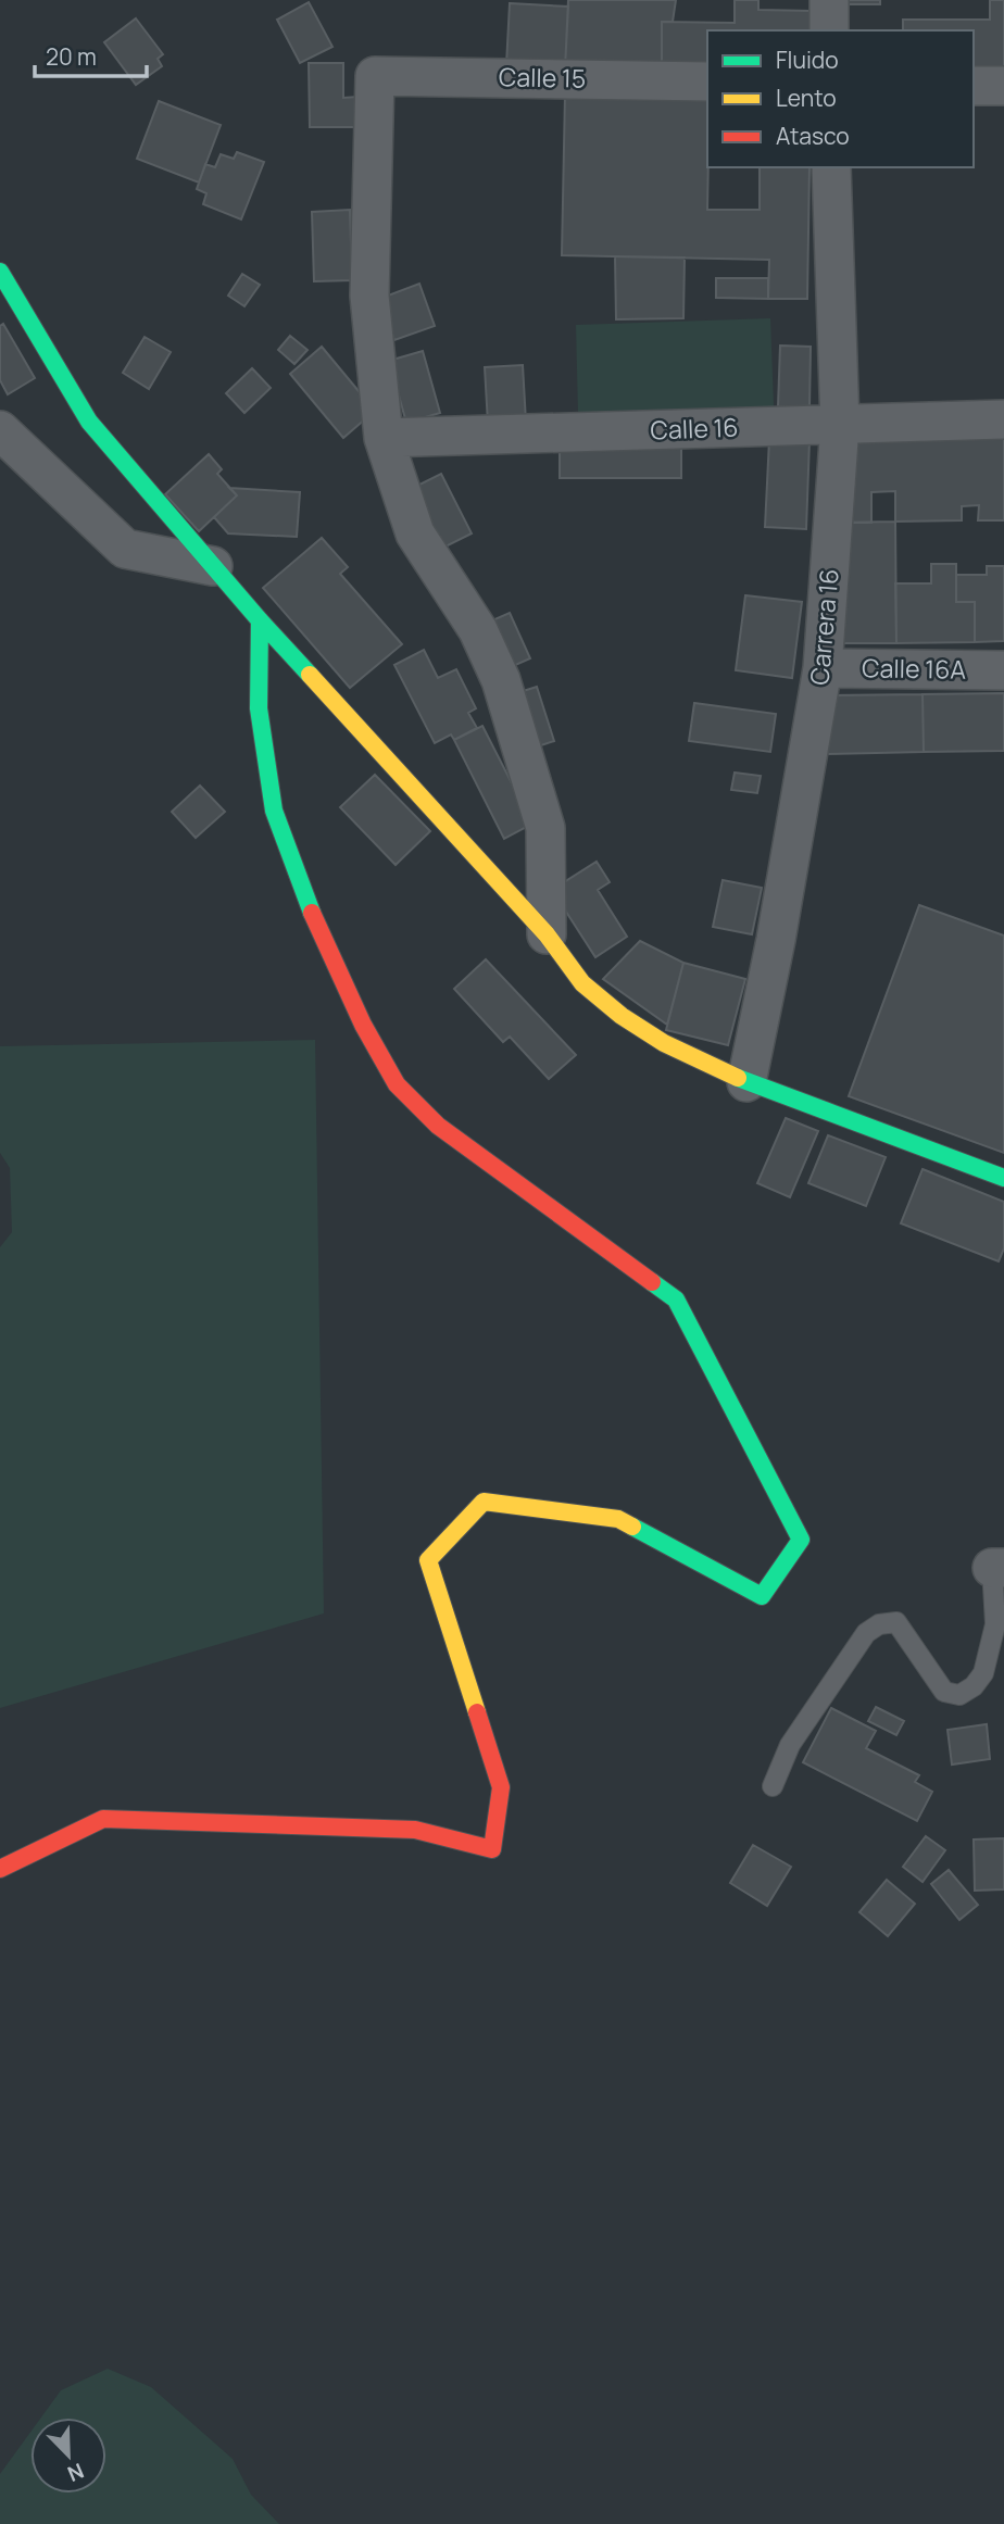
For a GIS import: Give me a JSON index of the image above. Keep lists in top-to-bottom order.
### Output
{
  "streets": {
    "street": [
      "Calle 15",
      "Calle 16",
      "Carrera 16",
      "Calle 16A"
    ]
  },
  "crossings": [
    ["Calle 15", "Calle 16"],
    ["Calle 16", "Carrera 16"],
    ["Carrera 16", "Calle 16A"]
  ],
  "legend": ["Fluido", "Lento", "Atasco"],
  "scale_bar": "20 m",
  "north": "bottom right"
}
